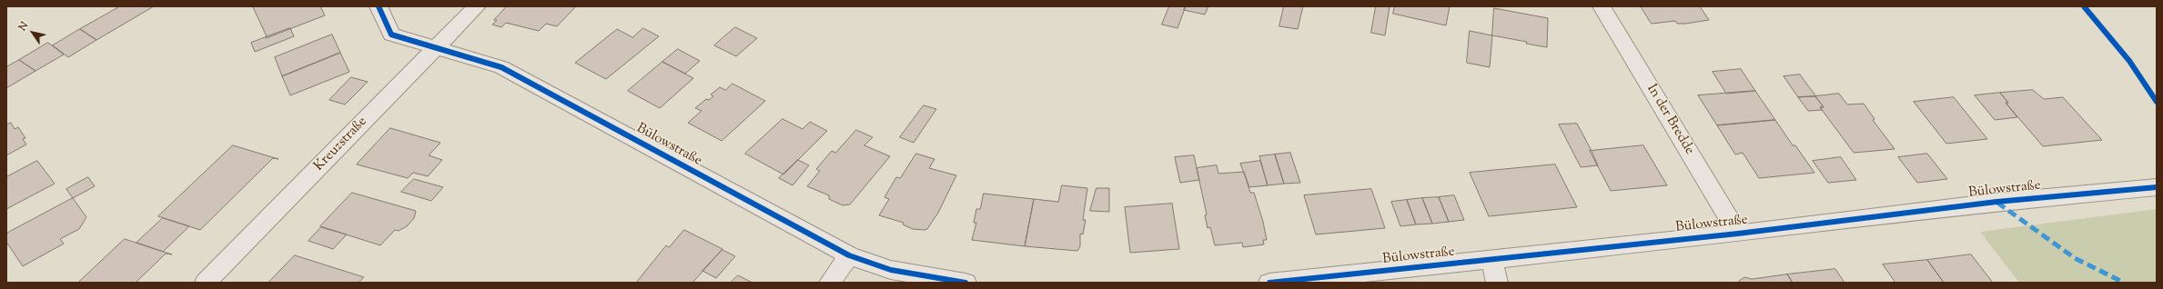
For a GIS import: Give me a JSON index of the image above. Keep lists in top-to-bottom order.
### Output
{
  "streets": {
    "street": ["In der Bredde", "Kreuzstraße", "Bülowstraße"]
  },
  "crossings": [
    ["In der Bredde", "Bülowstraße"],
    ["Kreuzstraße", "Bülowstraße"]
  ],
  "north": "top left"
}
